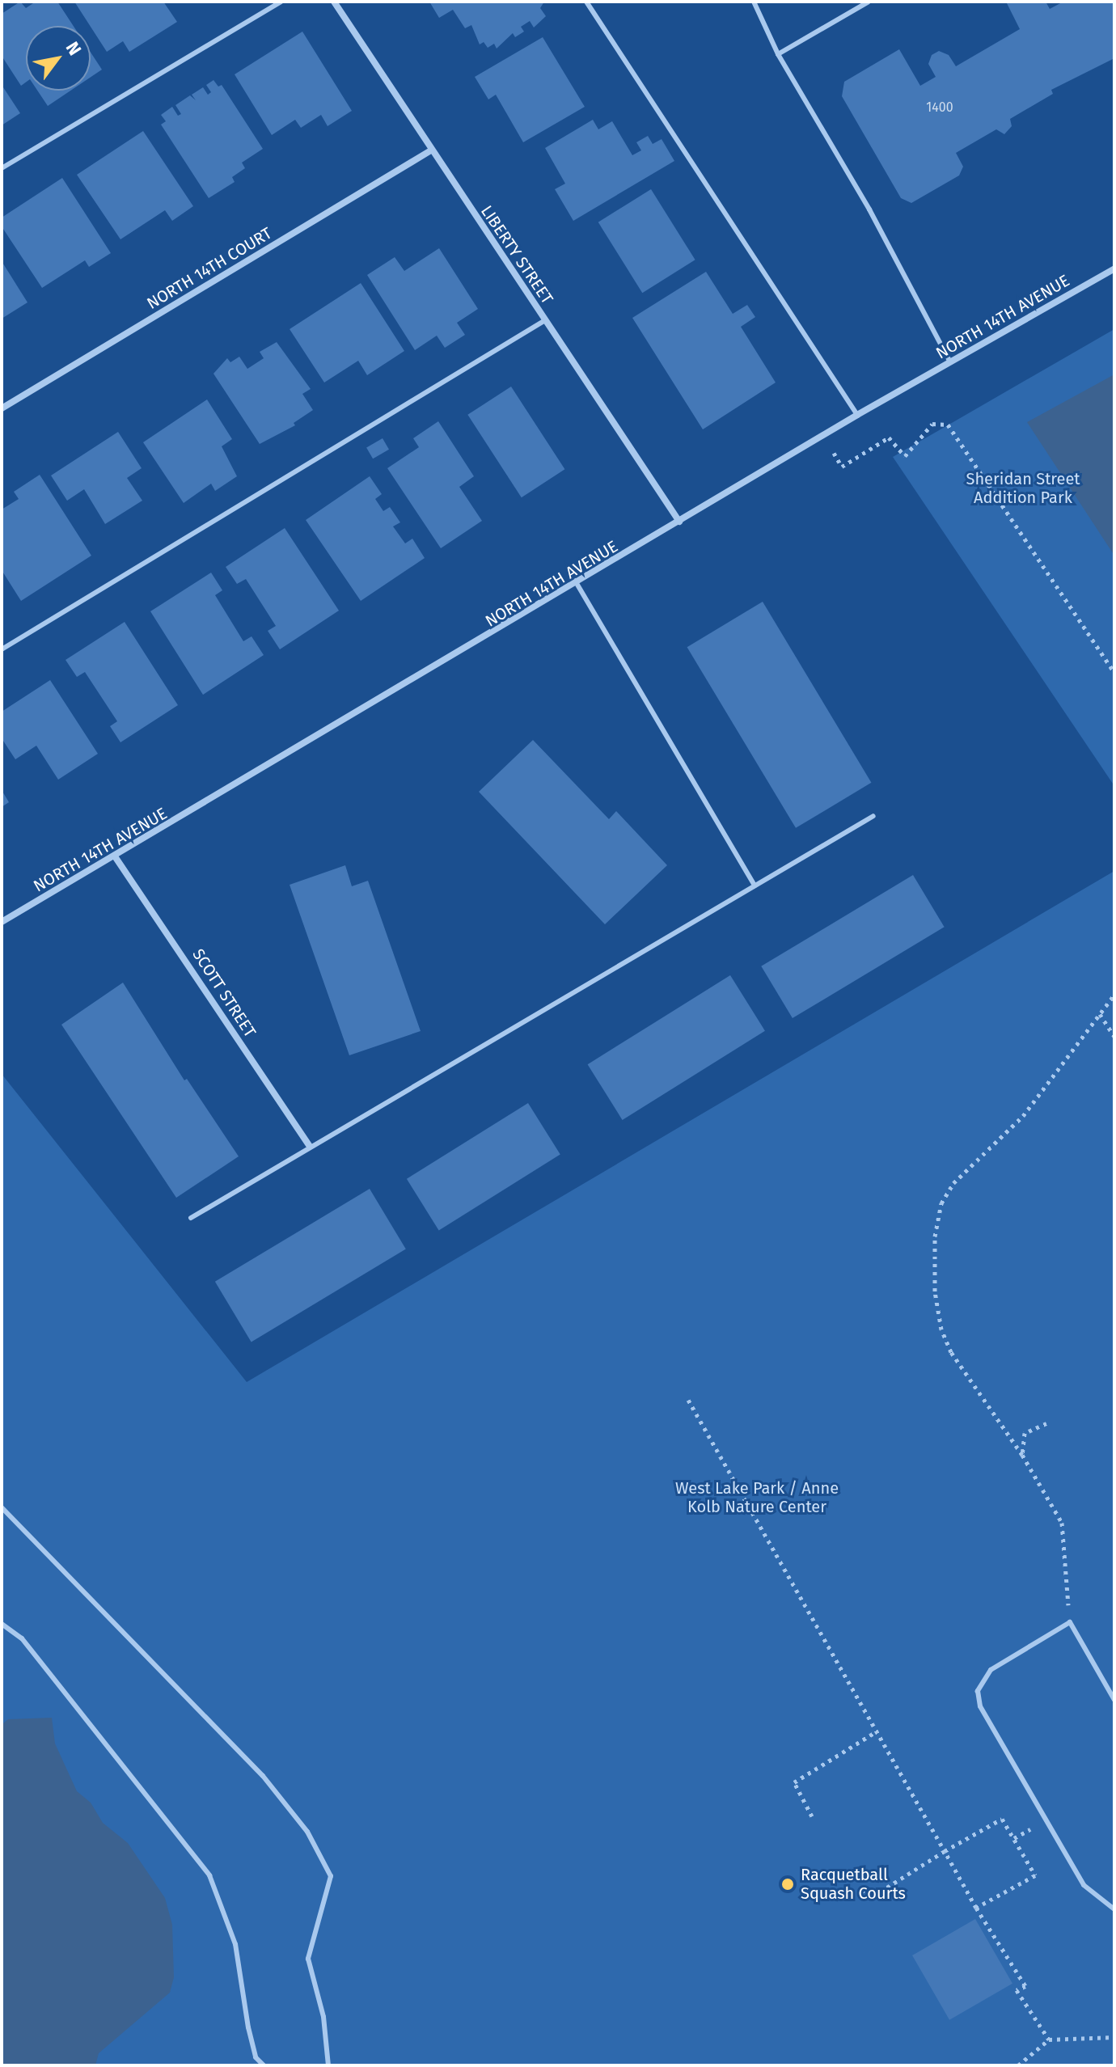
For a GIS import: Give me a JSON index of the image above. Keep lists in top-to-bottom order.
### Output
{
  "streets": {
    "street": [
      "LIBERTY STREET",
      "NORTH 14TH COURT",
      "NORTH 14TH AVENUE",
      "SCOTT STREET"
    ]
  },
  "crossings": [
    ["LIBERTY STREET", "NORTH 14TH COURT"],
    ["LIBERTY STREET", "NORTH 14TH AVENUE"],
    ["NORTH 14TH AVENUE", "SCOTT STREET"]
  ],
  "parks": ["Sheridan Street Addition Park", "West Lake Park / Anne Kolb Nature Center"],
  "places": ["Racquetball Squash Courts"],
  "house_numbers": ["1400"],
  "north": "top right"
}
